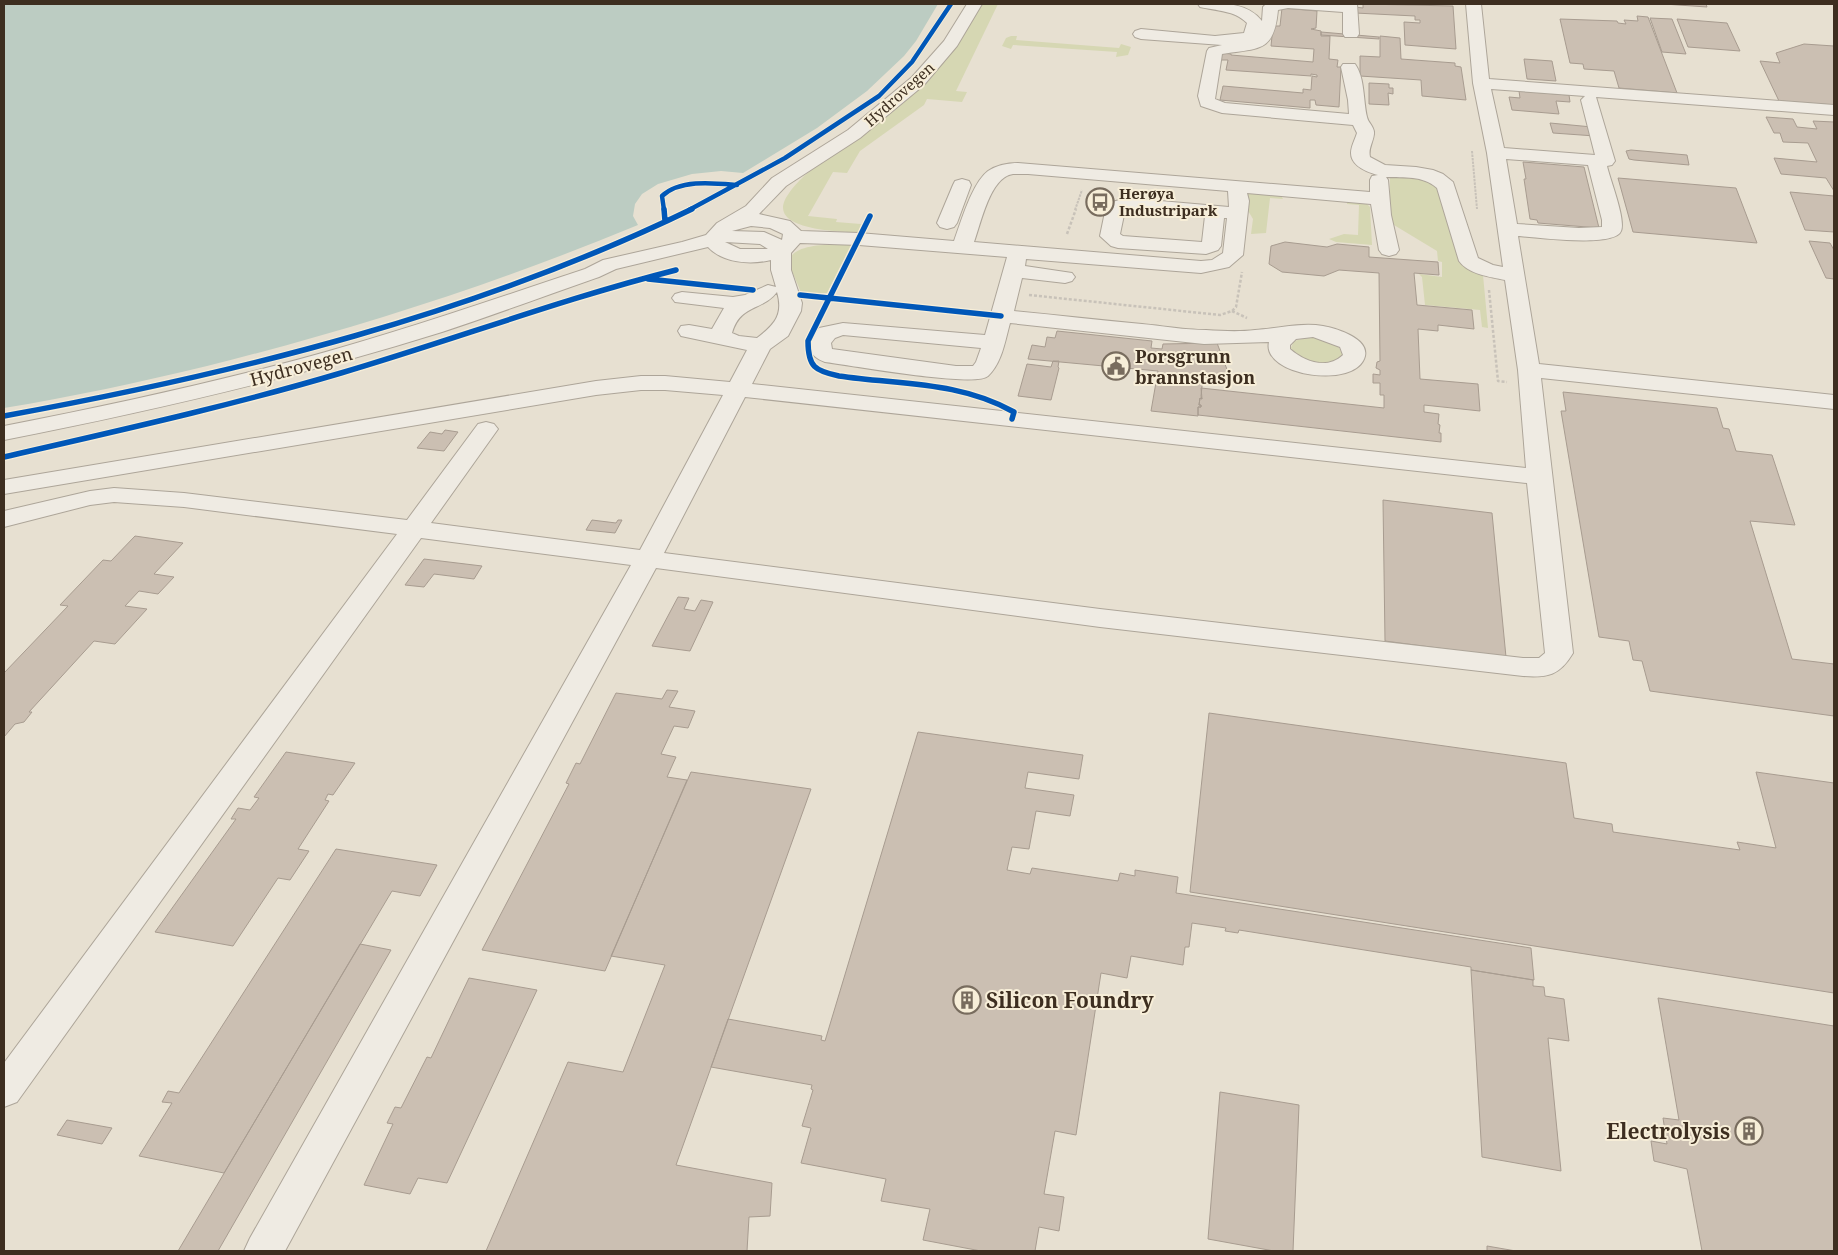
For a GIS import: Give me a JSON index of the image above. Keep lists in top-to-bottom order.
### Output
{
  "streets": {
    "street": ["Hydrovegen"]
  },
  "places": {
    "bus stop": ["Herøya Industripark"],
    "public building": ["Porsgrunn brannstasjon"],
    "building": ["Silicon Foundry", "Electrolysis"]
  }
}
